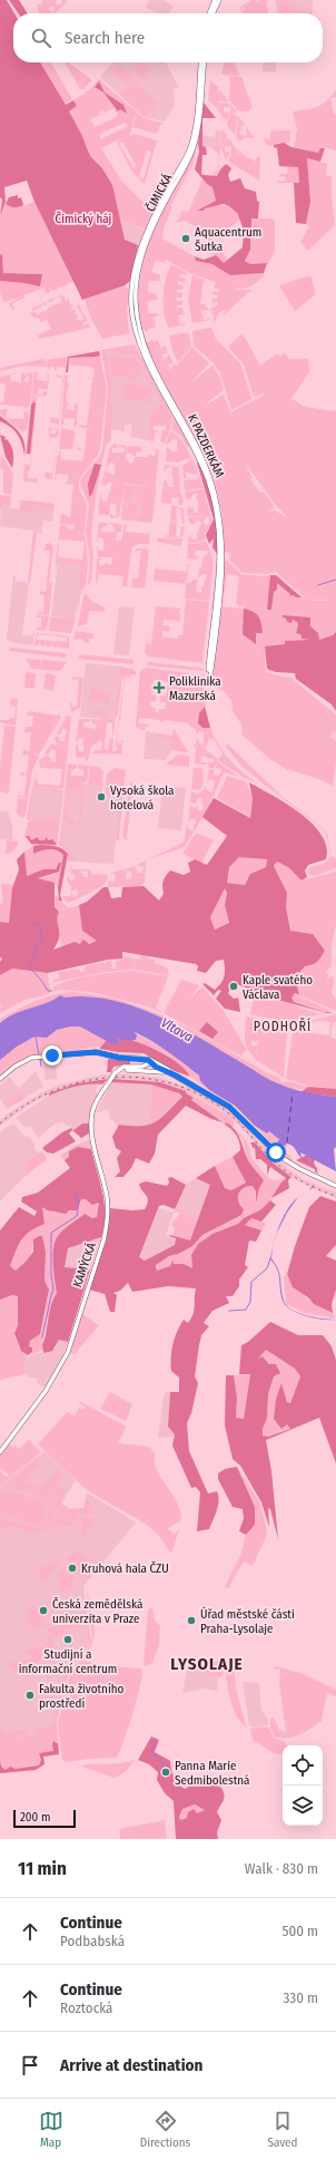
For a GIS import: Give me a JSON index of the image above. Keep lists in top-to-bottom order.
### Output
{
  "streets": {
    "main road": ["ČIMICKÁ", "K PAZDERKÁM", "KAMÝCKÁ"]
  },
  "crossings": [
    ["ČIMICKÁ", "K PAZDERKÁM"]
  ],
  "districts": ["PODHOŘÍ", "LYSOLAJE"],
  "water": ["Vltava"],
  "parks": ["Čimický háj"],
  "places": {
    "other": [
      "Aquacentrum Šutka",
      "Vysoká škola hotelová",
      "Kaple svatého Václava",
      "Kruhová hala ČZU",
      "Česká zemědělská univerzita v Praze",
      "Úřad městské části Praha-Lysolaje",
      "Studijní a informační centrum",
      "Fakulta životního prostředí",
      "Panna Marie Sedmibolestná"
    ],
    "health": ["Poliklinika Mazurská"]
  },
  "scale_bar": "200 m",
  "page": {
    "search": "Search here",
    "scale": "200 m",
    "heading": ["11 min", "Walk · 830 m"],
    "list": [
      ["Continue", "Podbabská", "500 m"],
      ["Continue", "Roztocká", "330 m"],
      "Arrive at destination"
    ],
    "nav": ["Map", "Directions", "Saved"]
  }
}
